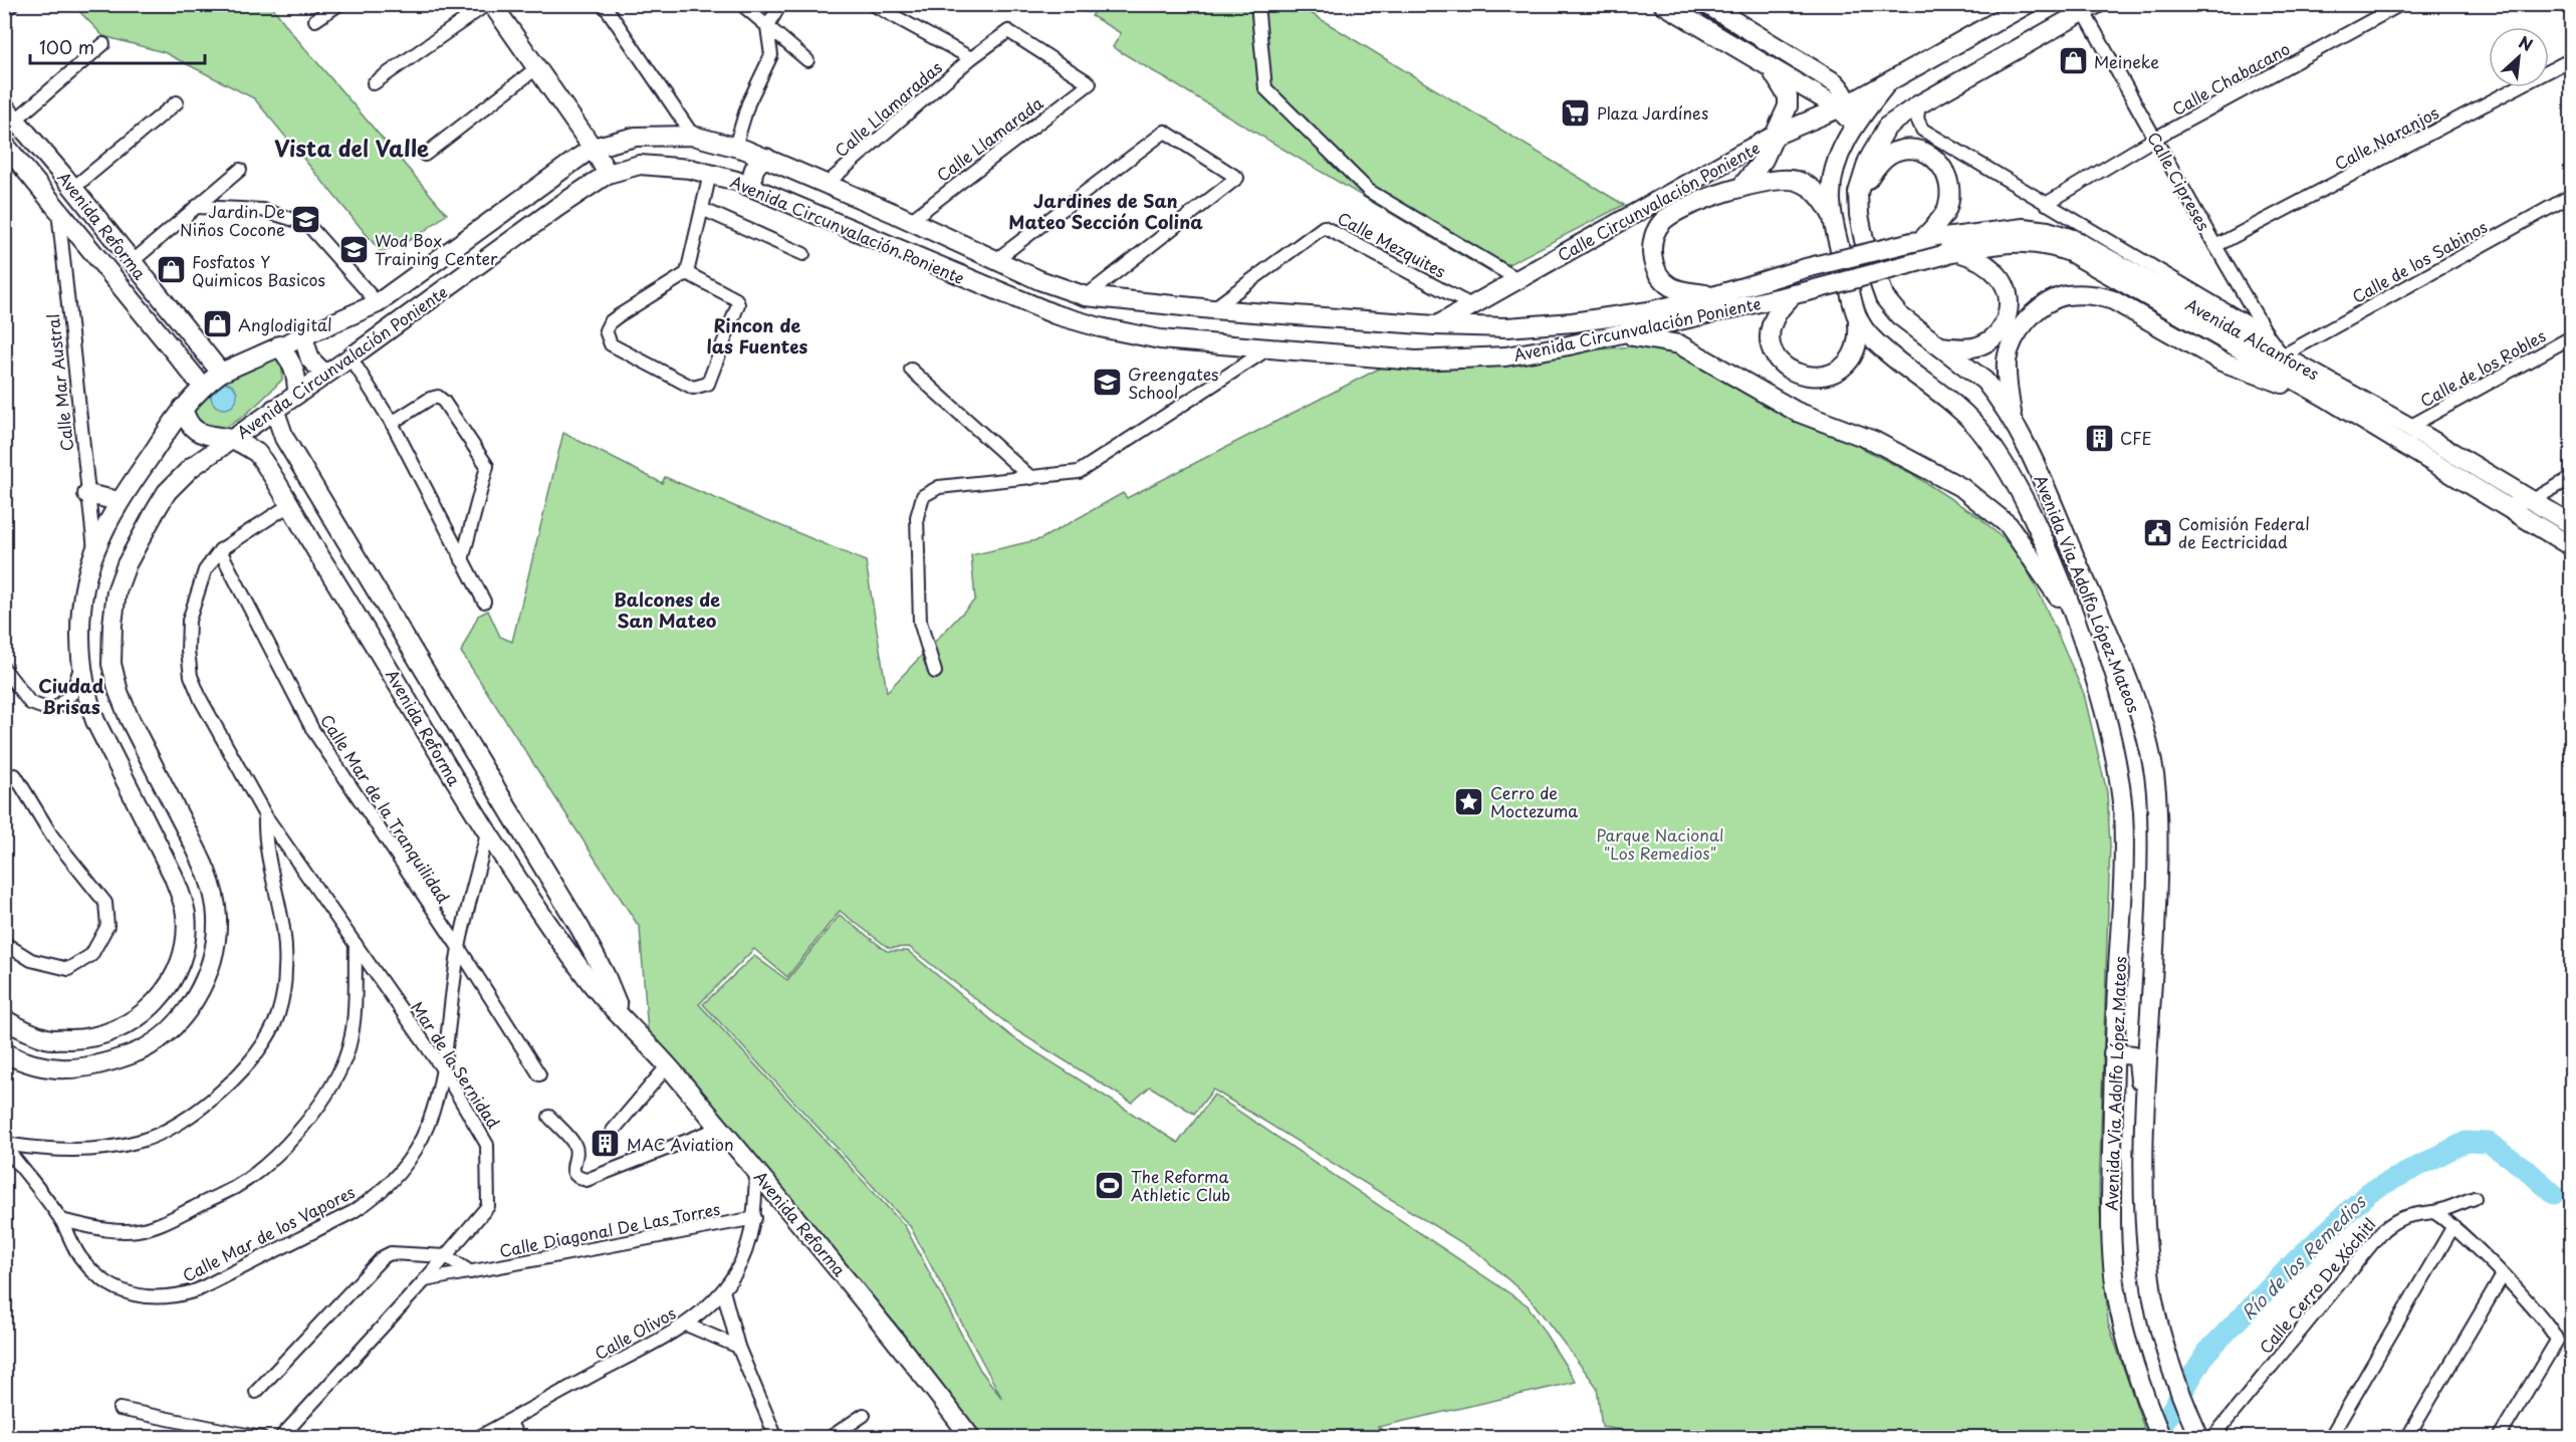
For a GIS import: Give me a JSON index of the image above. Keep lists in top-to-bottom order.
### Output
{
  "streets": {
    "main road": [
      "Calle Circunvalación Poniente",
      "Avenida Reforma",
      "Avenida Circunvalación Poniente",
      "Avenida Alcanfores",
      "Avenida Via Adolfo López Mateos"
    ],
    "street": [
      "Calle Chabacano",
      "Calle Llamaradas",
      "Calle Naranjos",
      "Calle Llamarada",
      "Calle Cipreses",
      "Calle Mezquites",
      "Calle de los Sabinos",
      "Calle de los Robles",
      "Calle Mar Austral",
      "Calle Mar de la Tranquilidad",
      "Mar de la Sernidad",
      "Calle Diagonal De Las Torres",
      "Calle Mar de los Vapores",
      "Calle Cerro De Xóchitl",
      "Calle Olivos"
    ]
  },
  "crossings": [
    ["Calle Chabacano", "Calle Cipreses"],
    ["Calle Chabacano", "Avenida Alcanfores"],
    ["Calle Llamaradas", "Calle Llamarada"],
    ["Calle Llamaradas", "Avenida Circunvalación Poniente"],
    ["Calle Naranjos", "Calle Cipreses"],
    ["Calle Llamarada", "Avenida Circunvalación Poniente"],
    ["Calle Cipreses", "Calle de los Sabinos"],
    ["Calle Cipreses", "Avenida Alcanfores"],
    ["Calle Cipreses", "Avenida Via Adolfo López Mateos"],
    ["Calle Circunvalación Poniente", "Avenida Circunvalación Poniente"],
    ["Calle Circunvalación Poniente", "Calle Mezquites"],
    ["Avenida Reforma", "Avenida Circunvalación Poniente"],
    ["Avenida Reforma", "Calle Mar Austral"],
    ["Avenida Reforma", "Calle Mar de los Vapores"],
    ["Avenida Reforma", "Calle Olivos"],
    ["Avenida Circunvalación Poniente", "Calle Mezquites"],
    ["Avenida Circunvalación Poniente", "Avenida Alcanfores"],
    ["Avenida Circunvalación Poniente", "Calle Mar Austral"],
    ["Calle de los Sabinos", "Avenida Alcanfores"],
    ["Avenida Alcanfores", "Calle de los Robles"],
    ["Avenida Alcanfores", "Avenida Via Adolfo López Mateos"],
    ["Calle Mar de la Tranquilidad", "Mar de la Sernidad"],
    ["Calle Mar de la Tranquilidad", "Calle Mar de los Vapores"],
    ["Mar de la Sernidad", "Calle Diagonal De Las Torres"],
    ["Mar de la Sernidad", "Calle Mar de los Vapores"],
    ["Calle Diagonal De Las Torres", "Calle Olivos"]
  ],
  "districts": [
    "Vista del Valle",
    "Jardines de San Mateo Sección Colina",
    "Rincon de las Fuentes",
    "Balcones de San Mateo",
    "Ciudad Brisas"
  ],
  "water": ["Río de los Remedios"],
  "parks": ["Parque Nacional \"Los Remedios\""],
  "places": {
    "shop": ["Meineke", "Fosfatos Y Quimicos Basicos", "Anglodigital"],
    "supermarket": ["Plaza Jardínes"],
    "school or university": ["Jardin De Niños Cocone", "Wod Box Training Center", "Greengates School"],
    "building": ["CFE", "MAC Aviation"],
    "public building": ["Comisión Federal de Eectricidad"],
    "place": ["Cerro de Moctezuma"],
    "sports": ["The Reforma Athletic Club"]
  },
  "scale_bar": "100 m",
  "north": "top right"
}
